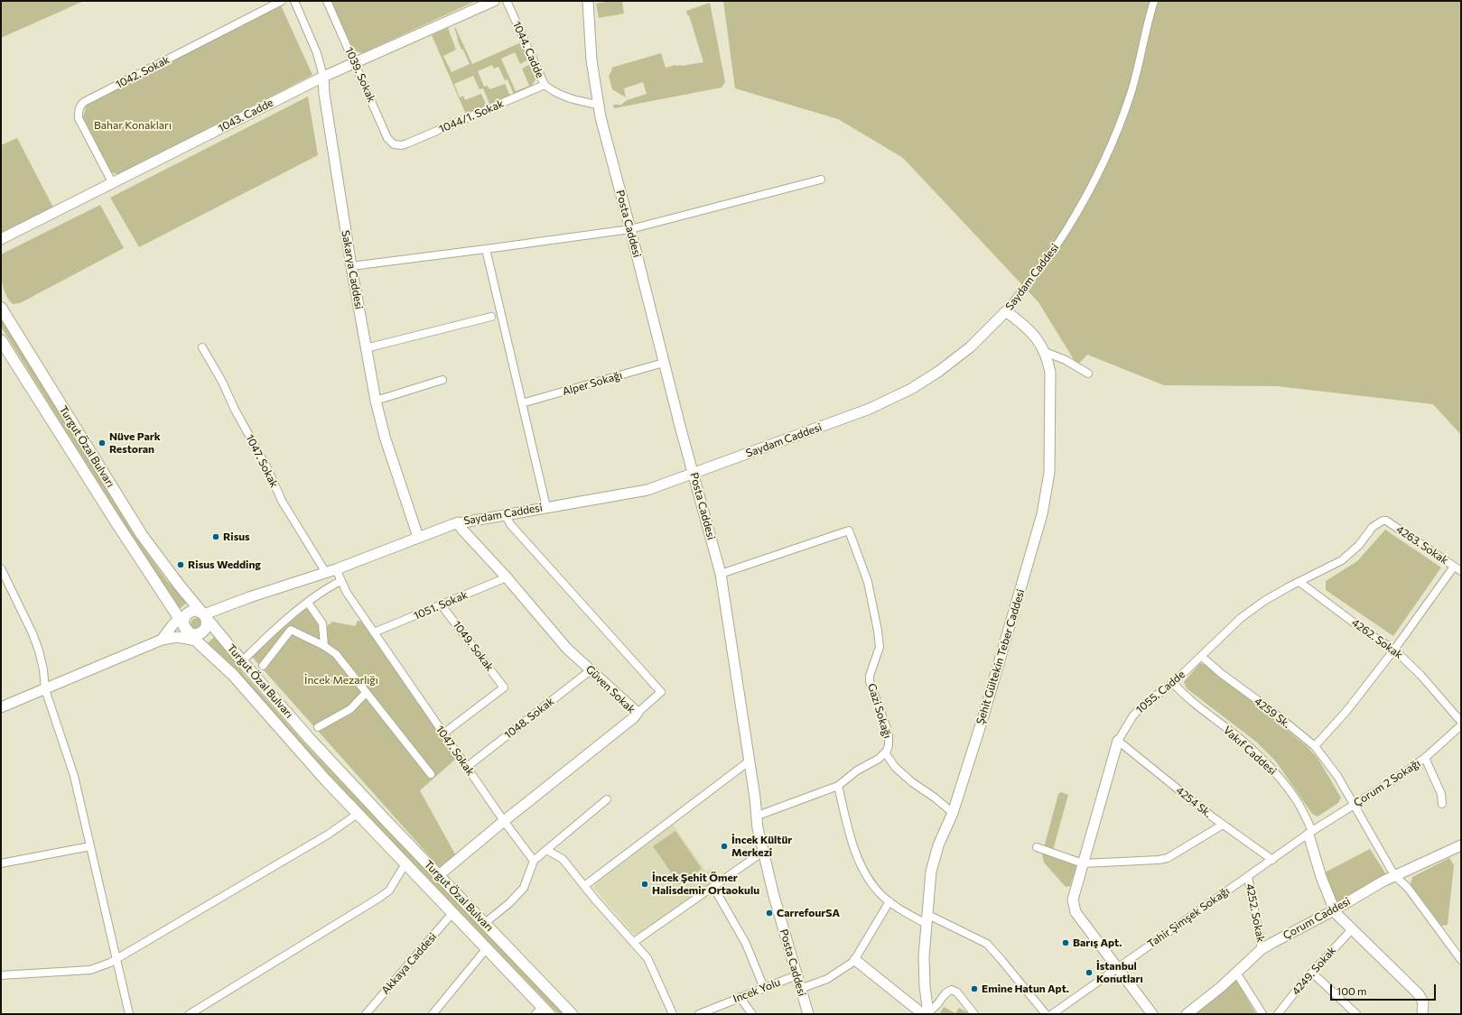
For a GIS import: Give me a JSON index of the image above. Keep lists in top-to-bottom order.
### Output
{
  "streets": {
    "main road": ["Turgut Özal Bulvarı"],
    "street": [
      "1044. Cadde",
      "1042. Sokak",
      "1039. Sokak",
      "1043. Cadde",
      "1044/1. Sokak",
      "Posta Caddesi",
      "Sakarya Caddesi",
      "Saydam Caddesi",
      "Alper Sokağı",
      "1047. Sokak",
      "4263. Sokak",
      "1051. Sokak",
      "4262. Sokak",
      "1049. Sokak",
      "Şehit Gültekin Teber Caddesi",
      "Güven Sokak",
      "1055. Cadde",
      "Gazi Sokağı",
      "4259 Sk.",
      "1048. Sokak",
      "Vakıf Caddesi",
      "Çorum 2 Sokağı",
      "4254 Sk.",
      "4252. Sokak",
      "Tahir Şimşek Sokağı",
      "Çorum Caddesi",
      "Akkaya Caddesi",
      "4249. Sokak",
      "Incek Yolu"
    ]
  },
  "crossings": [
    ["1044. Cadde", "1044/1. Sokak"],
    ["1044. Cadde", "Posta Caddesi"],
    ["1042. Sokak", "1043. Cadde"],
    ["1039. Sokak", "1043. Cadde"],
    ["1039. Sokak", "1044/1. Sokak"],
    ["1043. Cadde", "Sakarya Caddesi"],
    ["Posta Caddesi", "Saydam Caddesi"],
    ["Posta Caddesi", "Alper Sokağı"],
    ["Posta Caddesi", "Gazi Sokağı"],
    ["Posta Caddesi", "Incek Yolu"],
    ["Sakarya Caddesi", "Saydam Caddesi"],
    ["Saydam Caddesi", "Turgut Özal Bulvarı"],
    ["Saydam Caddesi", "1047. Sokak"],
    ["Saydam Caddesi", "Şehit Gültekin Teber Caddesi"],
    ["Saydam Caddesi", "Güven Sokak"],
    ["Turgut Özal Bulvarı", "Güven Sokak"],
    ["Turgut Özal Bulvarı", "Akkaya Caddesi"],
    ["1047. Sokak", "1051. Sokak"],
    ["1047. Sokak", "1049. Sokak"],
    ["1047. Sokak", "Güven Sokak"],
    ["1047. Sokak", "1048. Sokak"],
    ["4263. Sokak", "1055. Cadde"],
    ["1051. Sokak", "1049. Sokak"],
    ["1051. Sokak", "Güven Sokak"],
    ["4262. Sokak", "1055. Cadde"],
    ["Güven Sokak", "1048. Sokak"],
    ["1055. Cadde", "4259 Sk."],
    ["1055. Cadde", "Vakıf Caddesi"],
    ["1055. Cadde", "4254 Sk."],
    ["1055. Cadde", "Tahir Şimşek Sokağı"],
    ["4259 Sk.", "Çorum 2 Sokağı"],
    ["4259 Sk.", "Çorum Caddesi"],
    ["Vakıf Caddesi", "Çorum 2 Sokağı"],
    ["Vakıf Caddesi", "Tahir Şimşek Sokağı"],
    ["Vakıf Caddesi", "Çorum Caddesi"],
    ["Vakıf Caddesi", "4249. Sokak"],
    ["Çorum 2 Sokağı", "Tahir Şimşek Sokağı"],
    ["4254 Sk.", "Tahir Şimşek Sokağı"],
    ["4252. Sokak", "Tahir Şimşek Sokağı"],
    ["4252. Sokak", "Çorum Caddesi"]
  ],
  "parks": ["Bahar Konakları", "İncek Mezarlığı"],
  "places": [
    "Nüve Park Restoran",
    "Risus",
    "Risus Wedding",
    "İncek Kültür Merkezi",
    "İncek Şehit Ömer Halisdemir Ortaokulu",
    "CarrefourSA",
    "Barış Apt.",
    "İstanbul Konutları",
    "Emine Hatun Apt."
  ],
  "scale_bar": "100 m"
}
